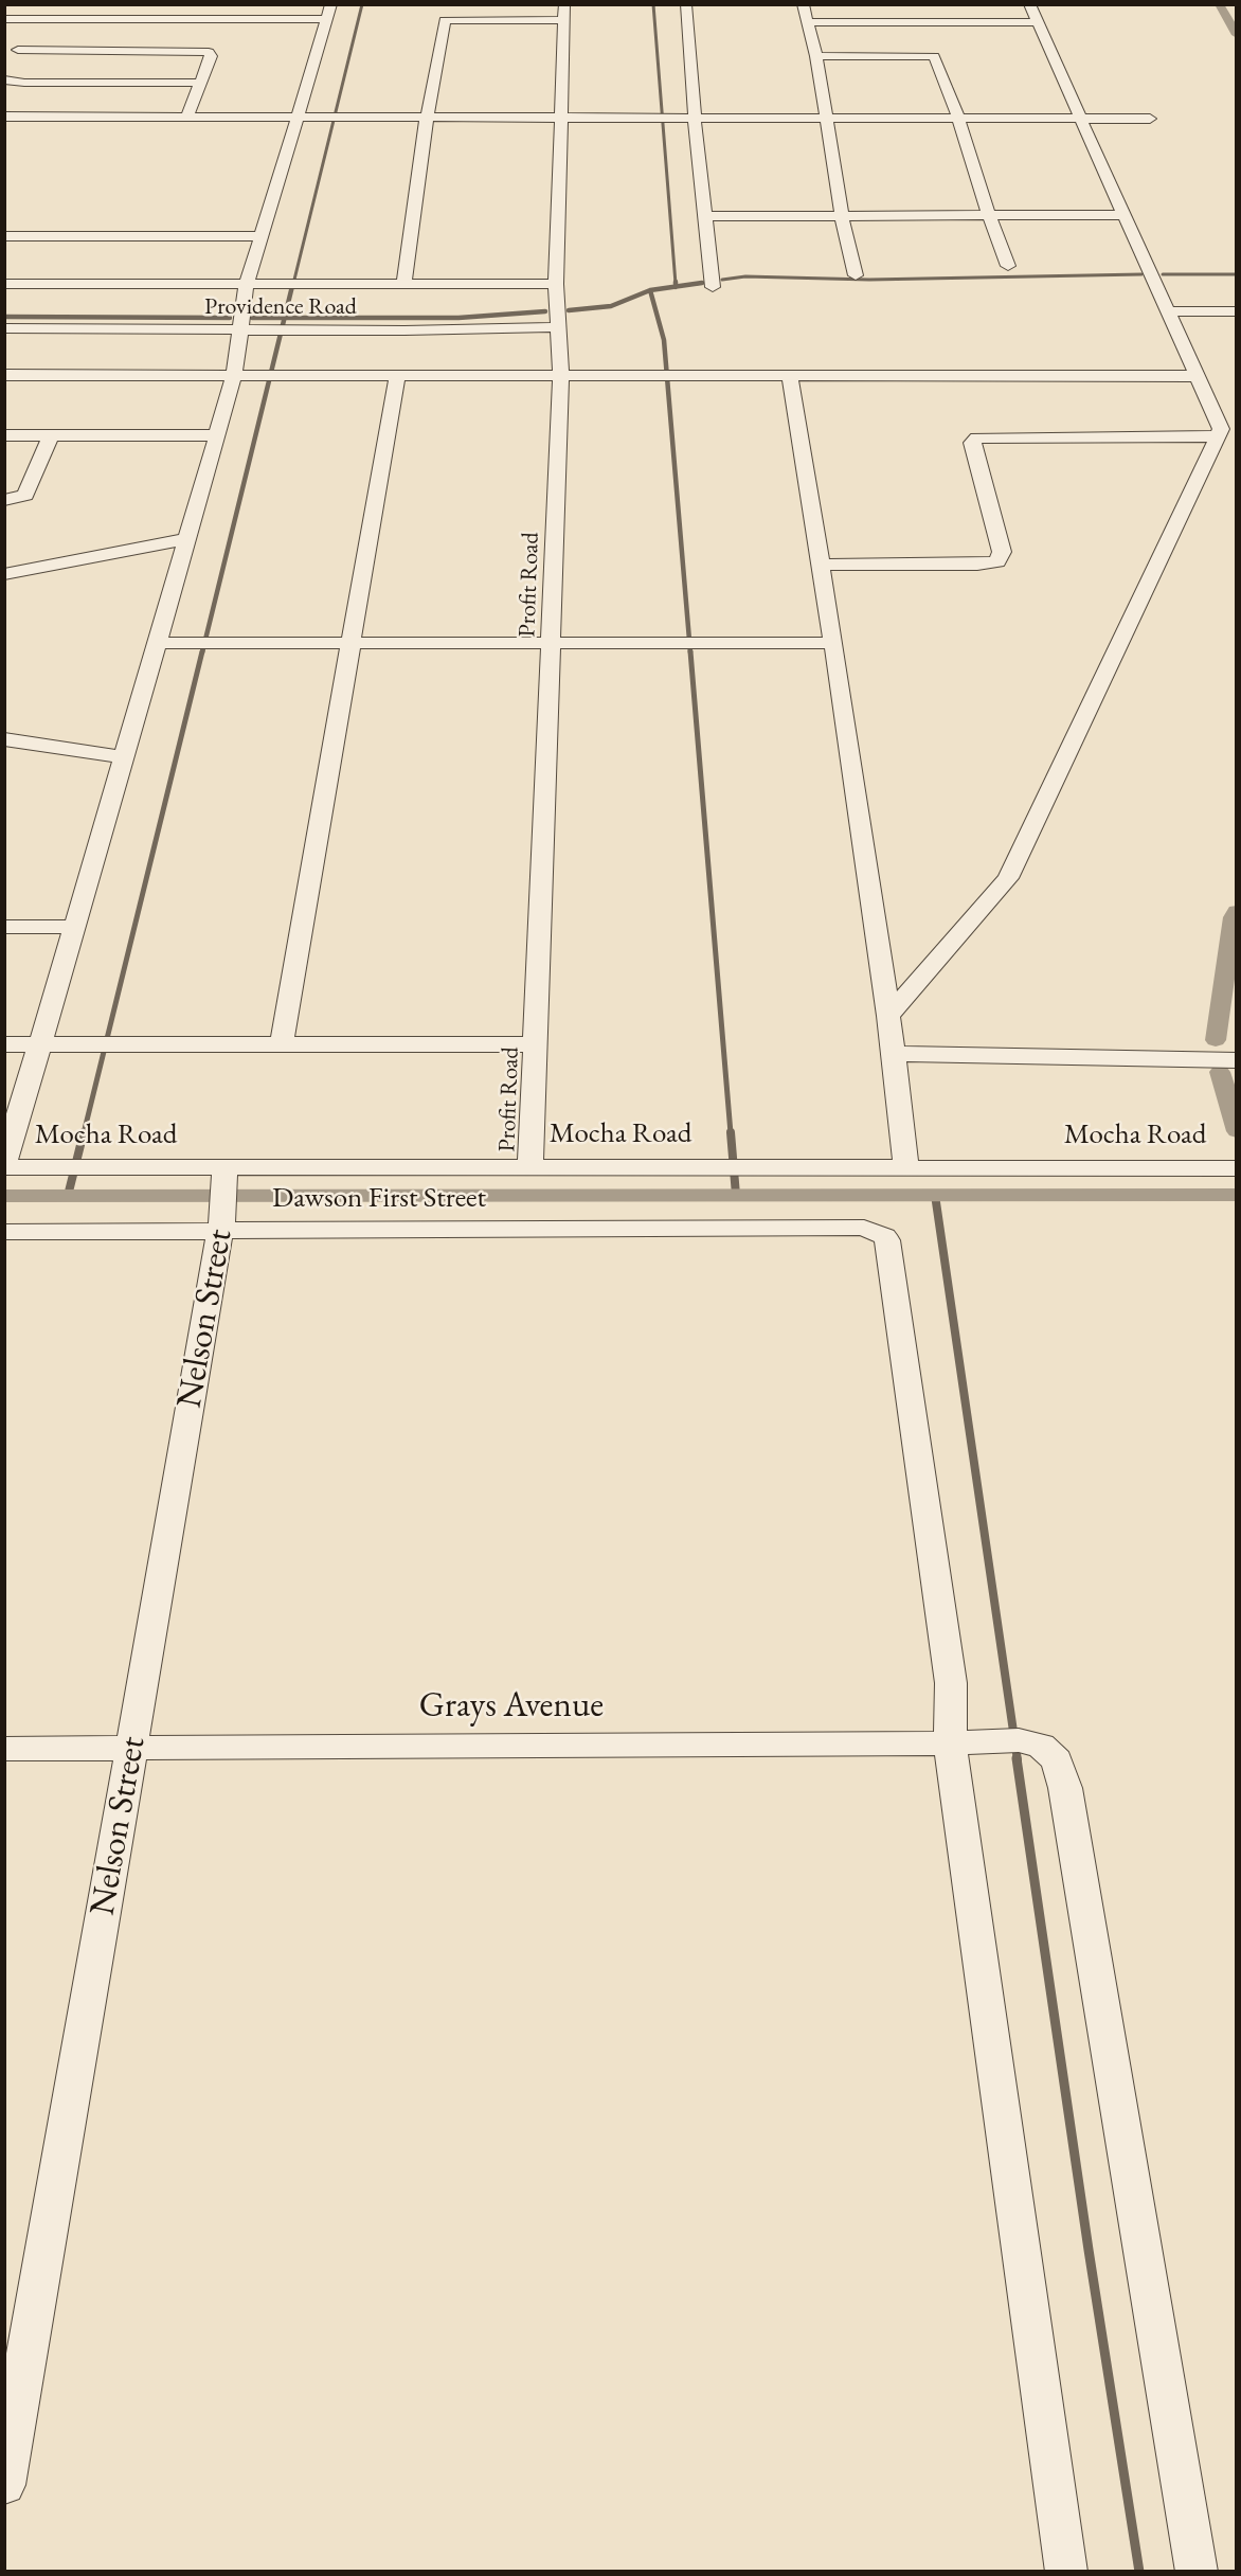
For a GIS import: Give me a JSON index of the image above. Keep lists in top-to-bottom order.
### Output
{
  "streets": {
    "street": [
      "Providence Road",
      "Profit Road",
      "Mocha Road",
      "Dawson First Street",
      "Nelson Street",
      "Grays Avenue"
    ]
  },
  "crossings": [
    ["Providence Road", "Profit Road"],
    ["Profit Road", "Mocha Road"],
    ["Mocha Road", "Nelson Street"],
    ["Dawson First Street", "Nelson Street"],
    ["Dawson First Street", "Grays Avenue"],
    ["Nelson Street", "Grays Avenue"]
  ]
}
